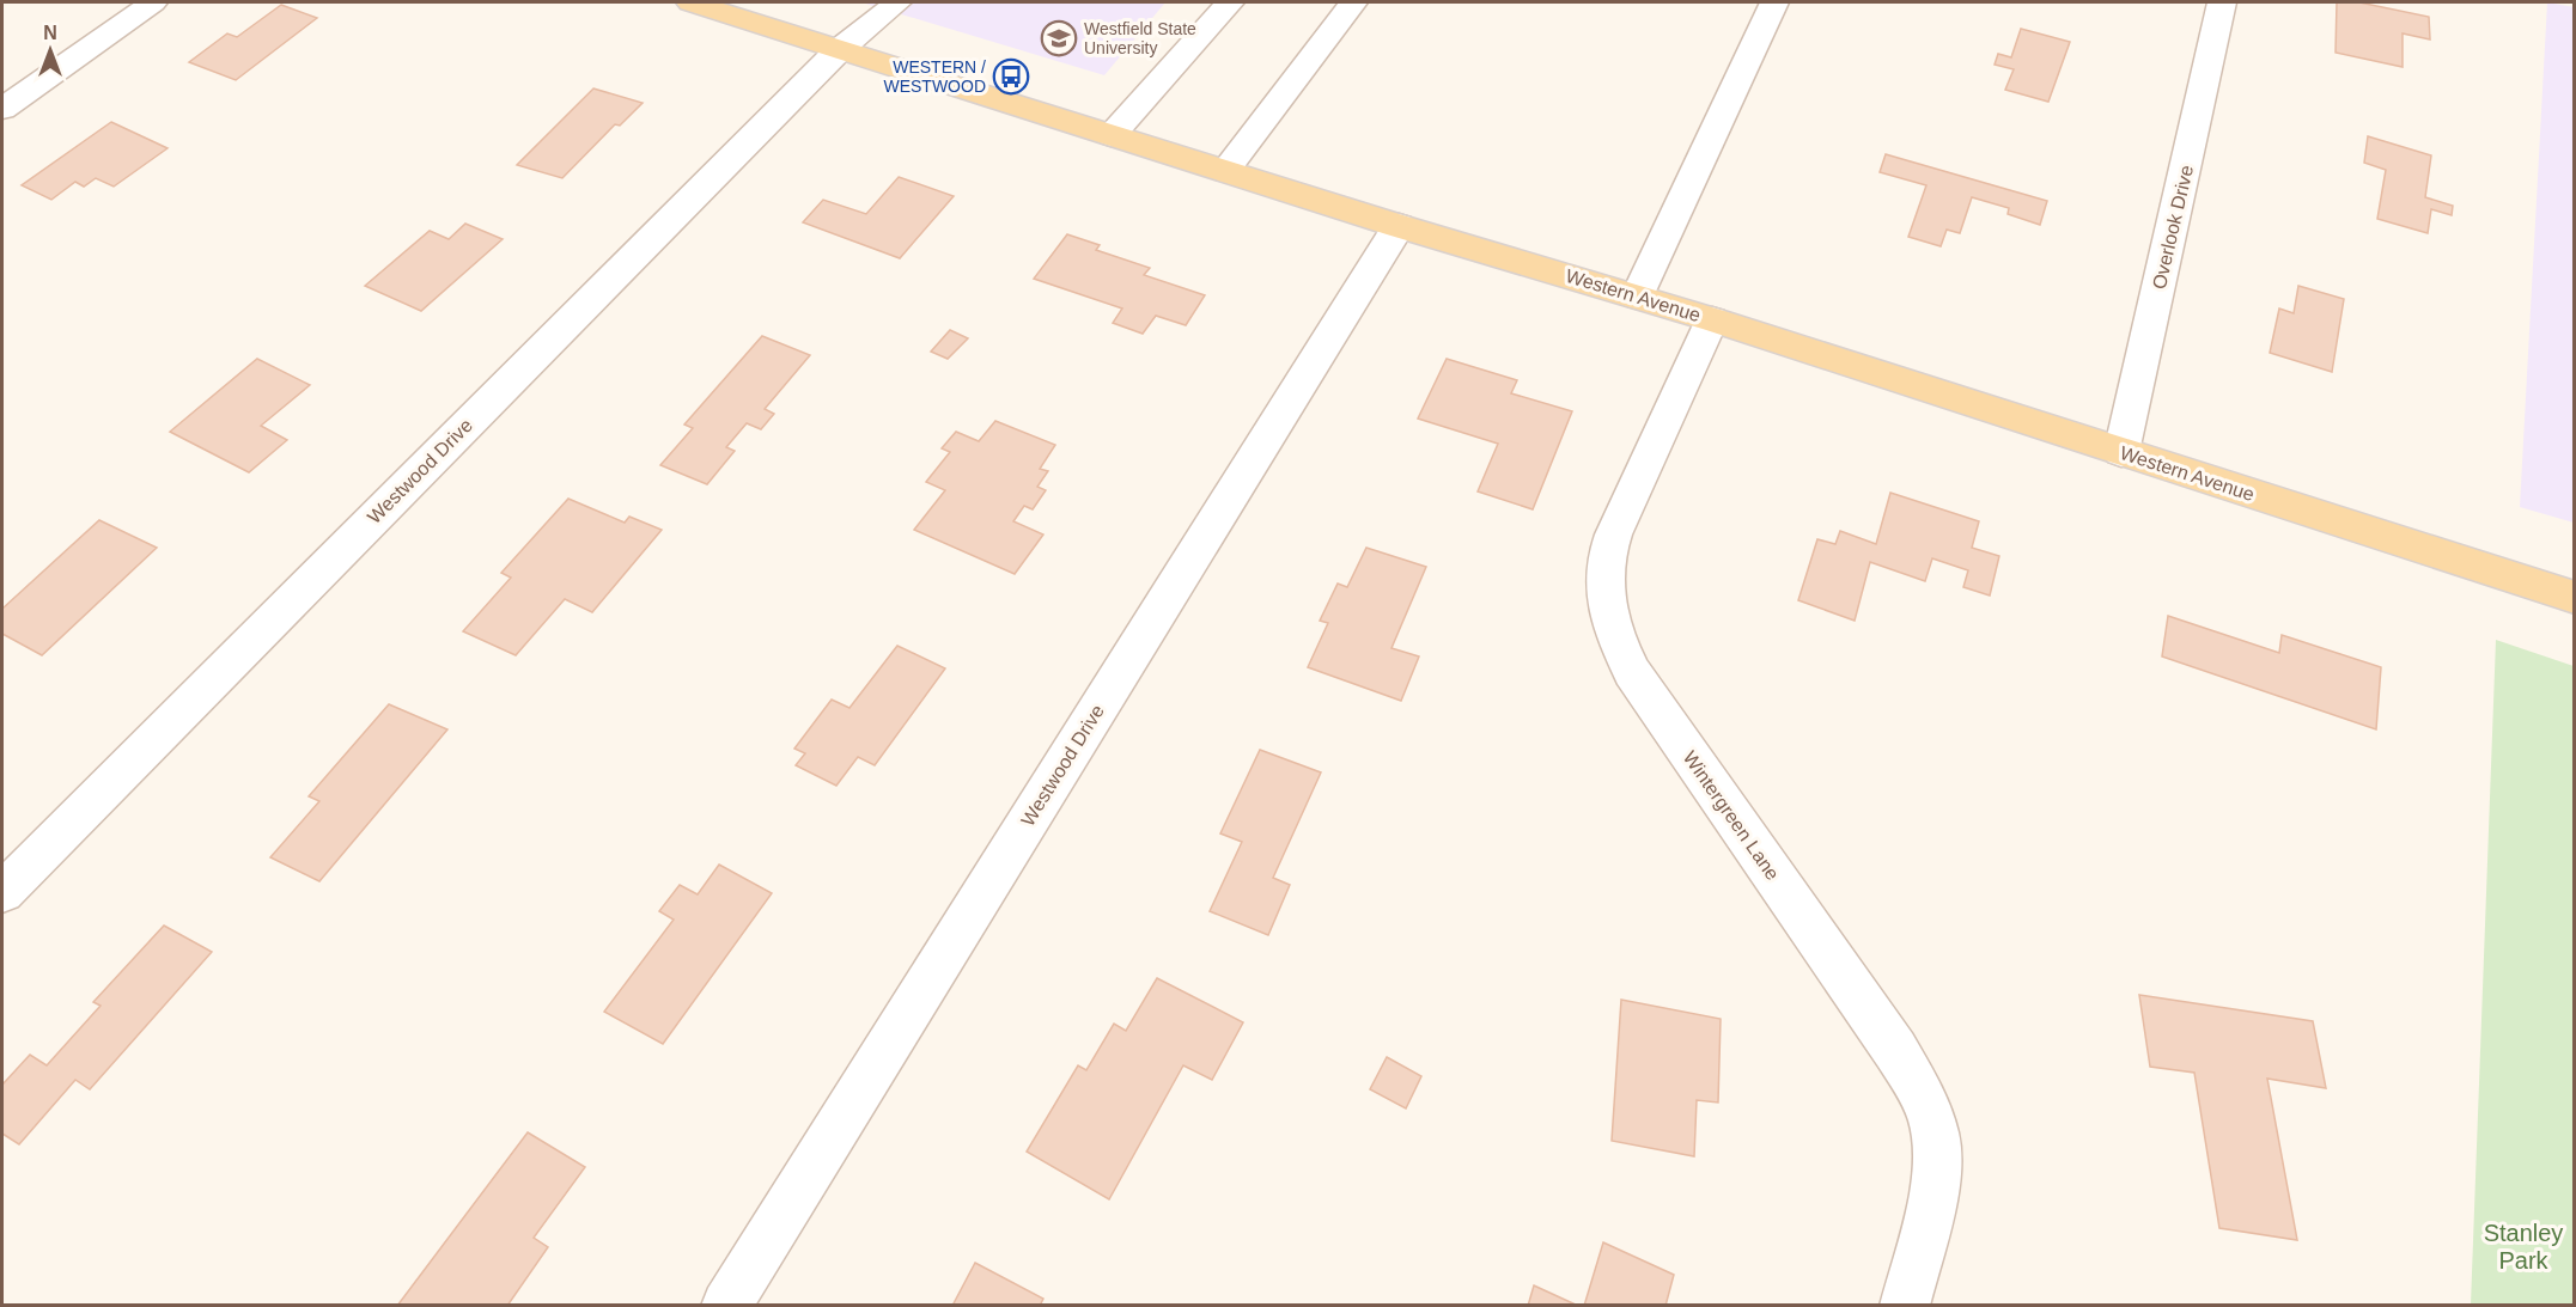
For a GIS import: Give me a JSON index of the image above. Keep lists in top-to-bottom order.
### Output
{
  "streets": {
    "main road": ["Western Avenue"],
    "street": ["Overlook Drive", "Westwood Drive", "Wintergreen Lane"]
  },
  "crossings": [
    ["Overlook Drive", "Western Avenue"],
    ["Western Avenue", "Westwood Drive"],
    ["Western Avenue", "Wintergreen Lane"]
  ],
  "parks": ["Stanley Park"],
  "places": {
    "school or university": ["Westfield State University"],
    "bus stop": ["WESTERN / WESTWOOD"]
  },
  "north": "top"
}
